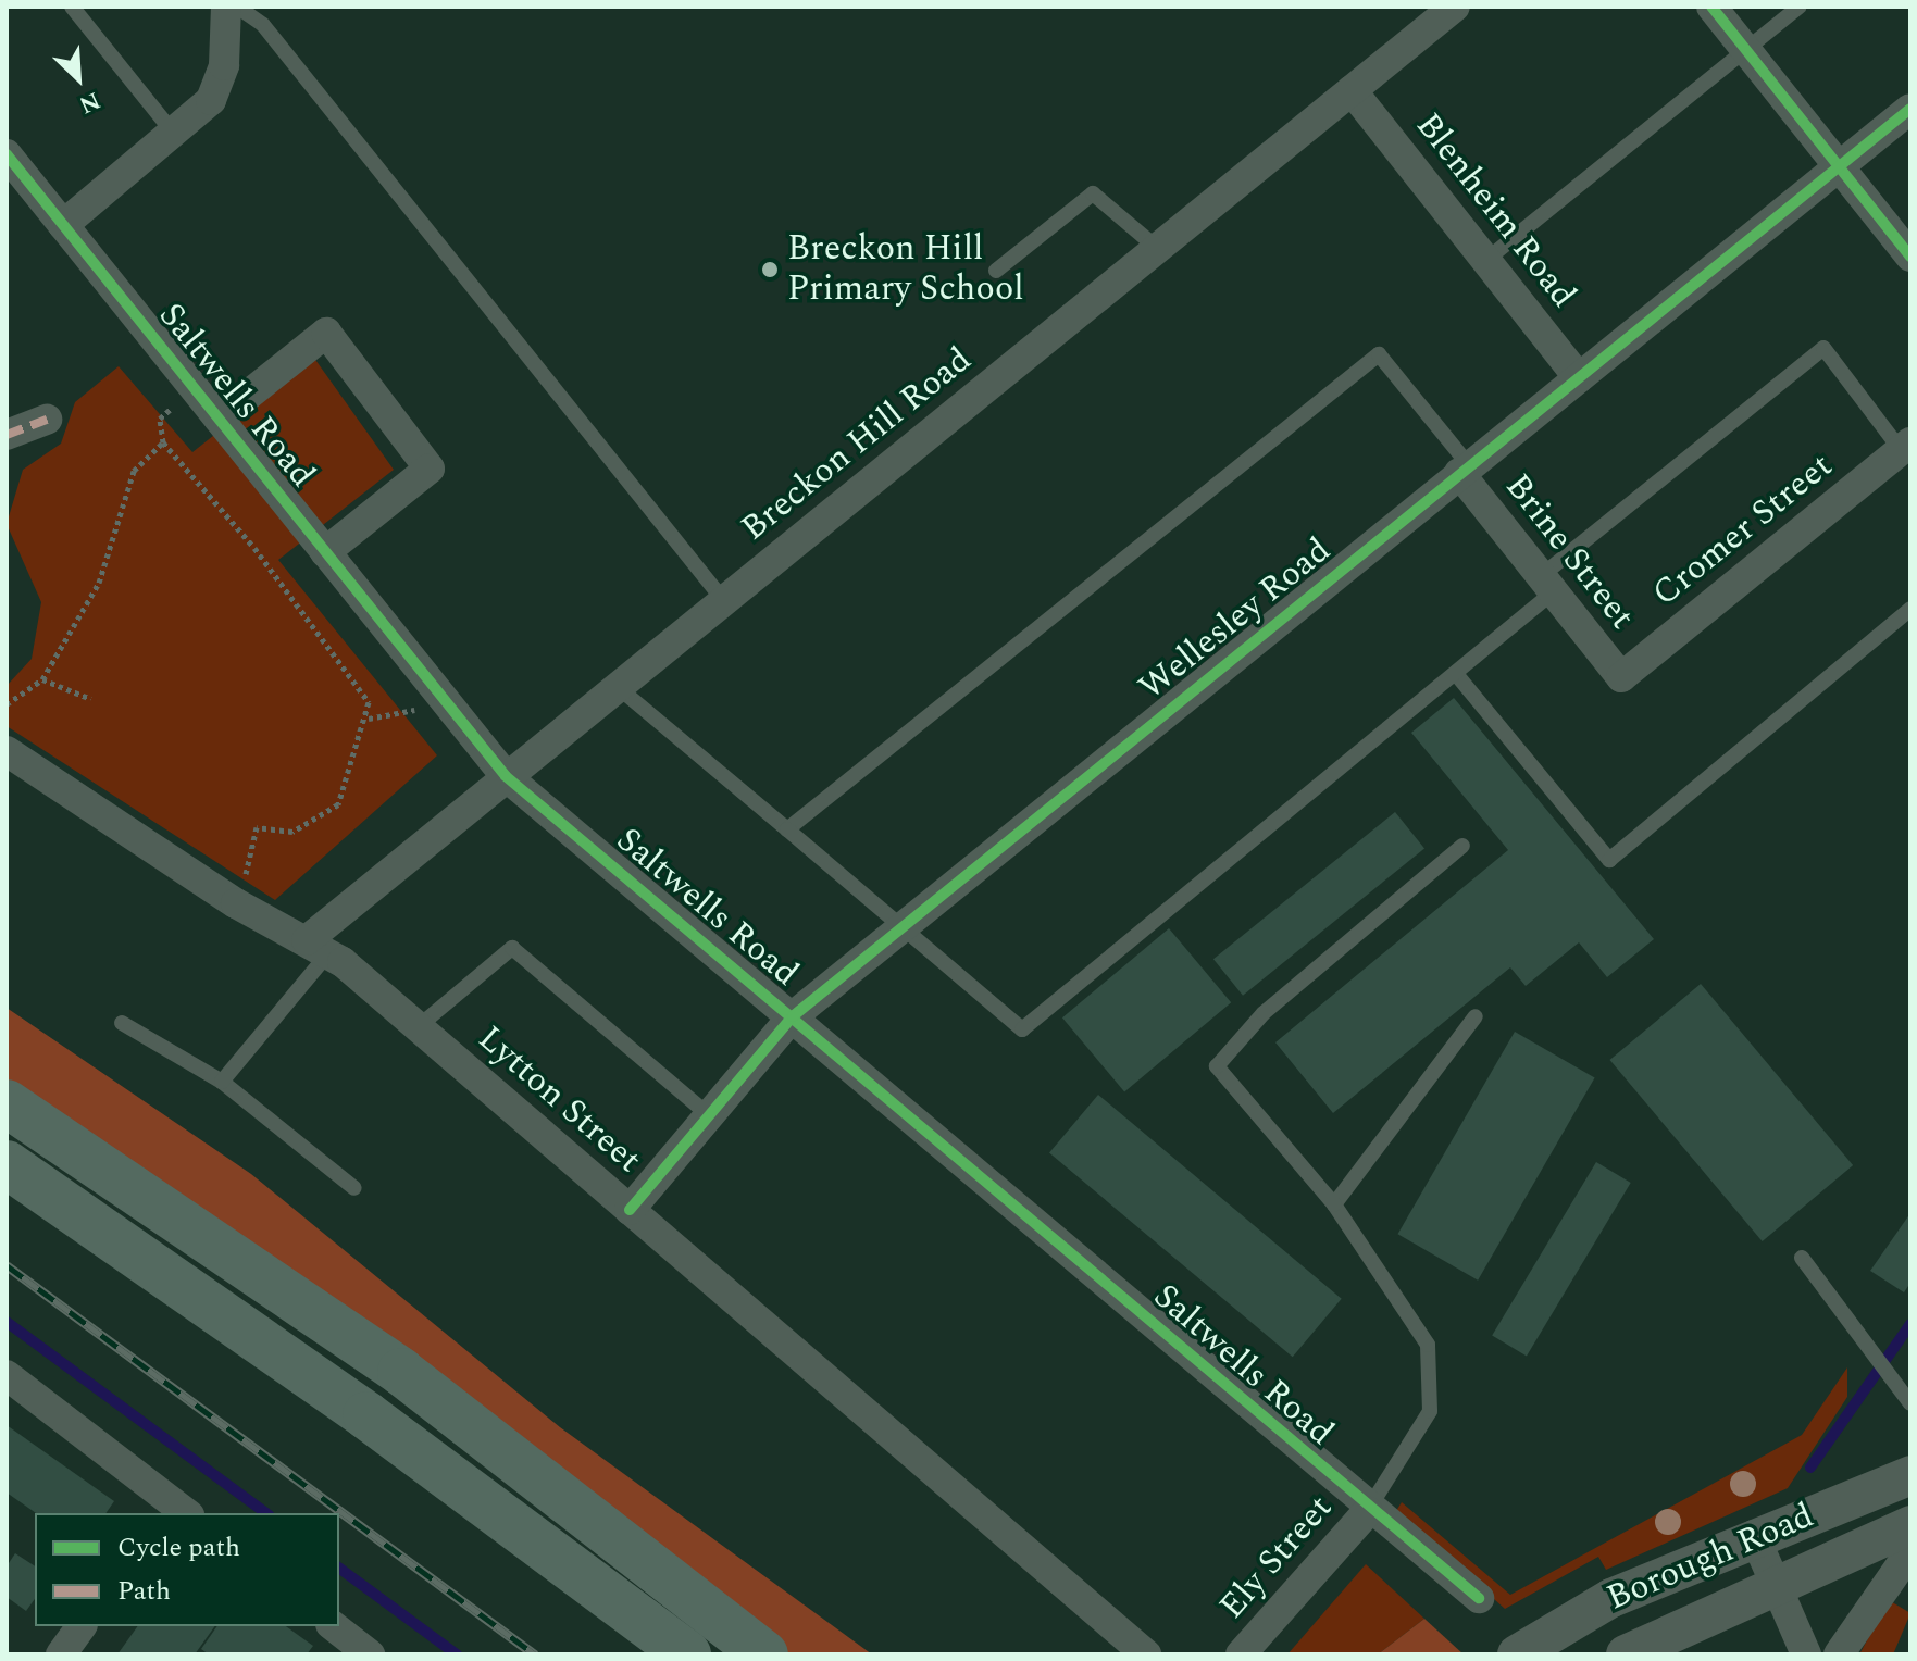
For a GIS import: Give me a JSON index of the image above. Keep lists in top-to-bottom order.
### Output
{
  "streets": {
    "street": [
      "Blenheim Road",
      "Saltwells Road",
      "Breckon Hill Road",
      "Cromer Street",
      "Brine Street",
      "Wellesley Road",
      "Lytton Street",
      "Ely Street",
      "Borough Road"
    ]
  },
  "crossings": [
    ["Blenheim Road", "Breckon Hill Road"],
    ["Blenheim Road", "Wellesley Road"],
    ["Saltwells Road", "Breckon Hill Road"],
    ["Saltwells Road", "Wellesley Road"],
    ["Saltwells Road", "Ely Street"],
    ["Breckon Hill Road", "Lytton Street"],
    ["Cromer Street", "Brine Street"],
    ["Brine Street", "Wellesley Road"],
    ["Wellesley Road", "Lytton Street"]
  ],
  "places": ["Breckon Hill Primary School"],
  "legend": ["Cycle path", "Path"],
  "north": "bottom right"
}
